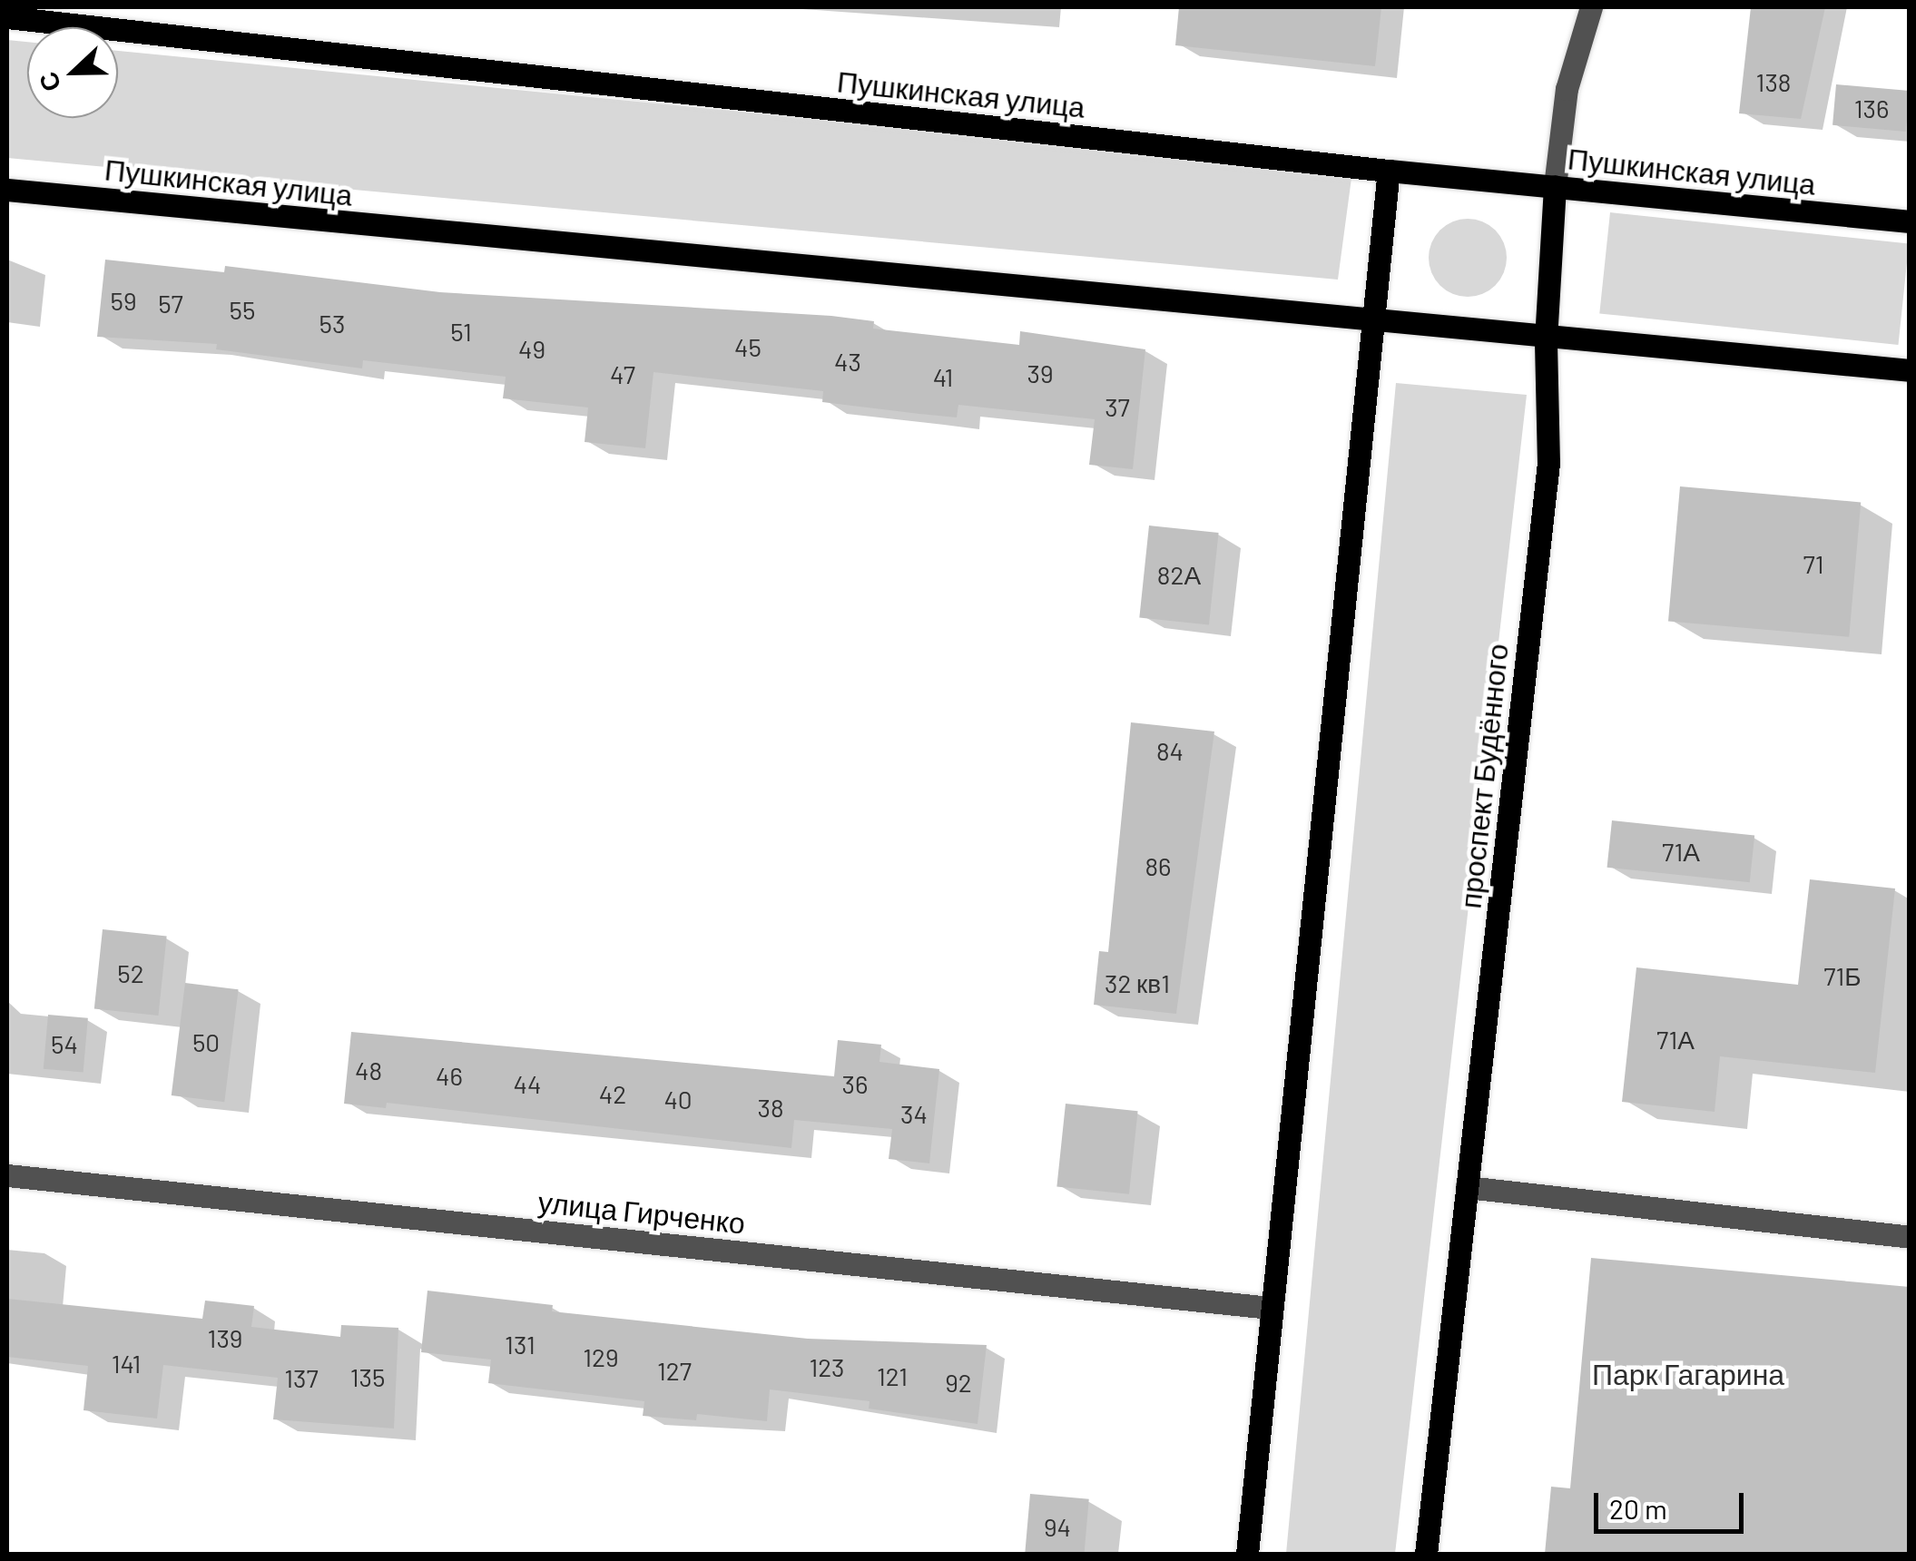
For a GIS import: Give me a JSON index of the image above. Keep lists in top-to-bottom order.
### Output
{
  "streets": {
    "main road": ["Пушкинская улица", "проспект Будённого"],
    "street": ["улица Гирченко"]
  },
  "crossings": [
    ["Пушкинская улица", "проспект Будённого"]
  ],
  "parks": ["Парк Гагарина"],
  "house_numbers": [
    "138",
    "136",
    "59",
    "57",
    "55",
    "53",
    "51",
    "45",
    "49",
    "43",
    "39",
    "47",
    "41",
    "37",
    "71",
    "82А",
    "84",
    "71А",
    "86",
    "52",
    "71Б",
    "32 кв1",
    "71А",
    "50",
    "54",
    "48",
    "46",
    "44",
    "36",
    "42",
    "40",
    "38",
    "34",
    "139",
    "131",
    "129",
    "141",
    "123",
    "127",
    "121",
    "135",
    "137",
    "92",
    "94"
  ],
  "scale_bar": "20 m",
  "north": "left"
}
